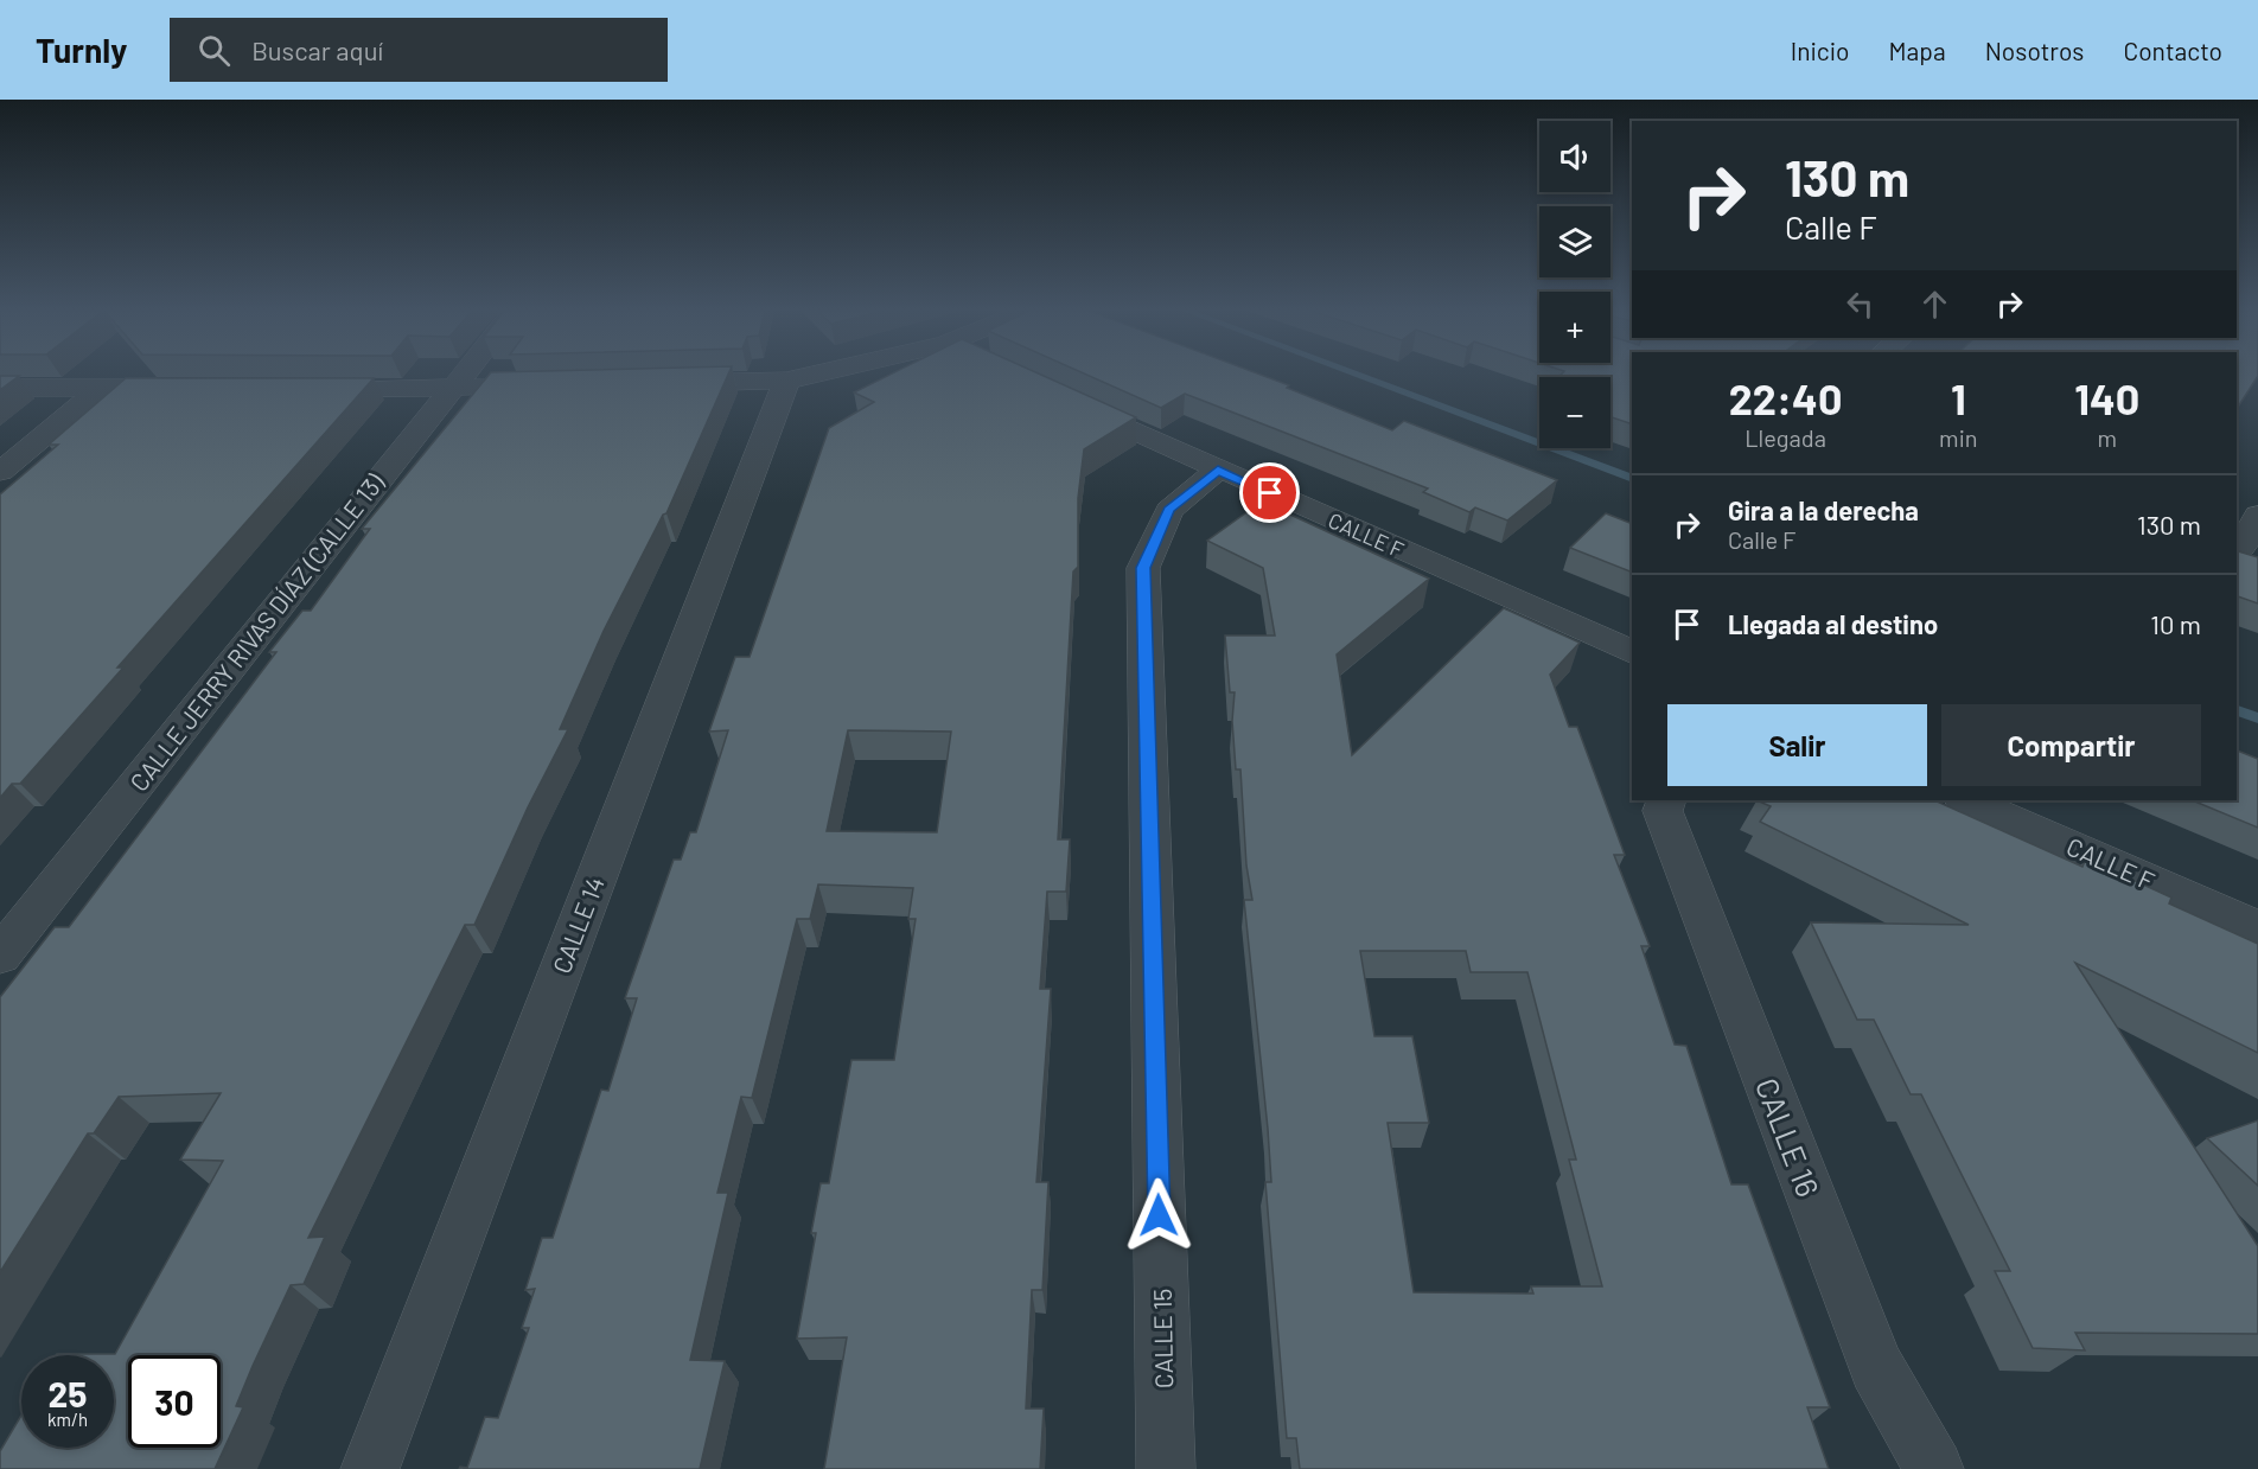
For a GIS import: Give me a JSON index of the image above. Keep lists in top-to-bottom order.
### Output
{
  "streets": {
    "street": [
      "CALLE F",
      "CALLE JERRY RIVAS DÍAZ (CALLE 13)",
      "CALLE 14",
      "CALLE 16",
      "CALLE 15"
    ]
  },
  "crossings": [
    ["CALLE F", "CALLE 15"]
  ],
  "page": {
    "header": "Turnly",
    "search": "Buscar aquí",
    "nav": [
      "Inicio",
      "Mapa",
      "Nosotros",
      "Contacto"
    ],
    "map_buttons": ["+", "−"],
    "turn": ["130 m", "Calle F"],
    "eta": [
      "22:40",
      "Llegada",
      "1",
      "min",
      "140",
      "m"
    ],
    "list": [
      {
        "name": "Gira a la derecha",
        "note": "Calle F",
        "value": "130 m"
      },
      {
        "name": "Llegada al destino",
        "value": "10 m"
      }
    ],
    "buttons": ["Salir", "Compartir"],
    "speed": "25 km/h",
    "limit": "30"
  }
}
